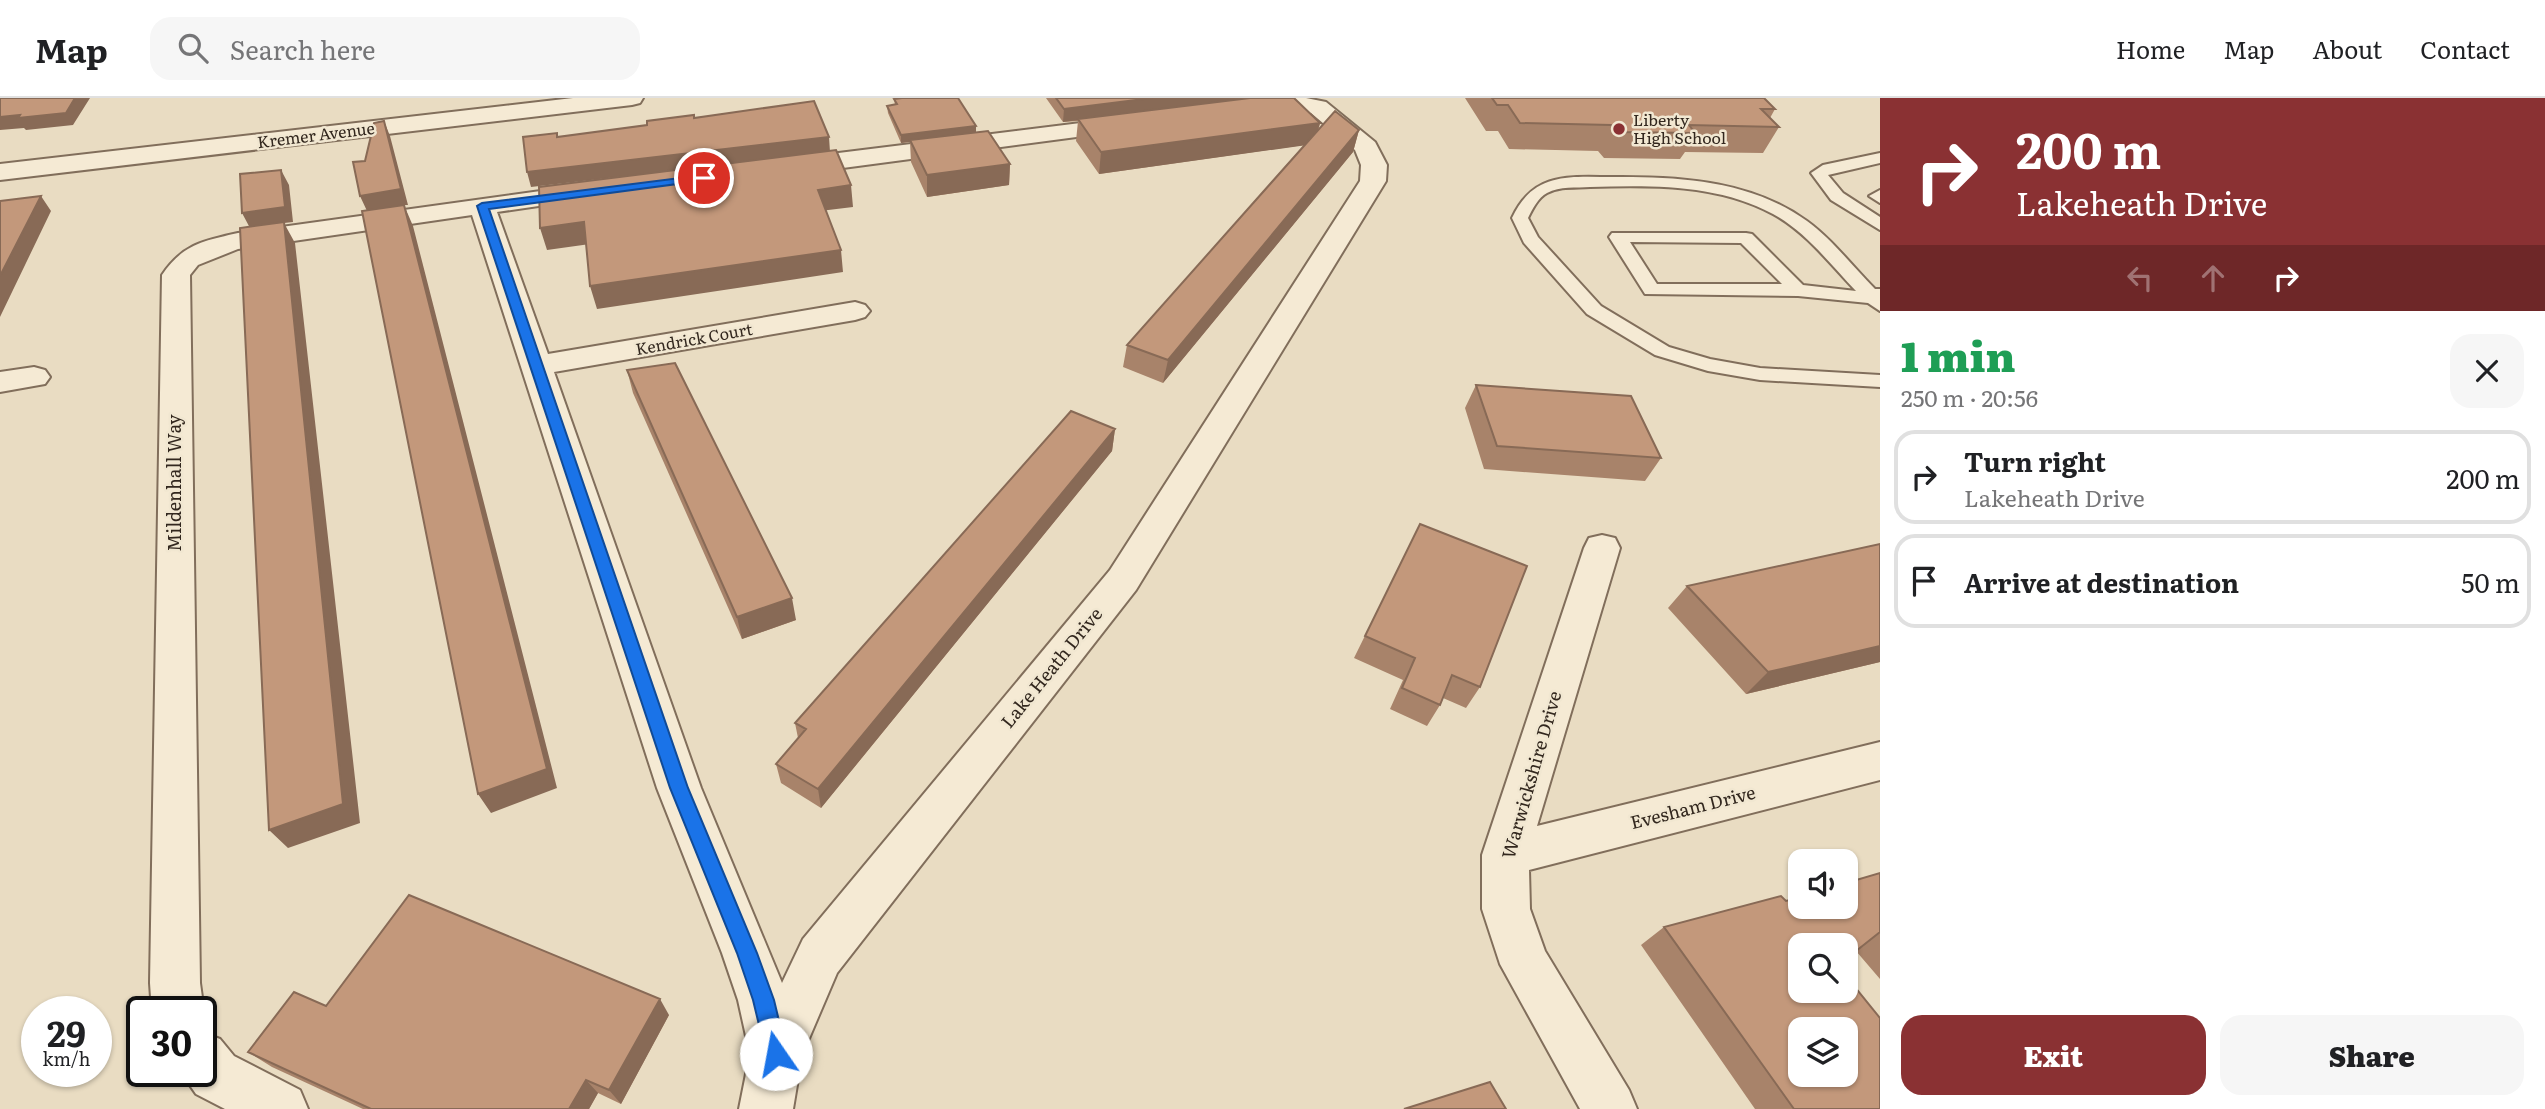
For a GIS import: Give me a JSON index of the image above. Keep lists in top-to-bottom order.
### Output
{
  "streets": {
    "street": [
      "Kremer Avenue",
      "Kendrick Court",
      "Mildenhall Way",
      "Lake Heath Drive",
      "Warwickshire Drive",
      "Evesham Drive"
    ]
  },
  "crossings": [
    ["Warwickshire Drive", "Evesham Drive"]
  ],
  "places": ["Liberty High School"],
  "page": {
    "header": "Map",
    "search": "Search here",
    "nav": [
      "Home",
      "Map",
      "About",
      "Contact"
    ],
    "turn": ["200 m", "Lakeheath Drive"],
    "heading": ["1 min", "250 m · 20:56"],
    "list": [
      {
        "name": "Turn right",
        "note": "Lakeheath Drive",
        "value": "200 m"
      },
      {
        "name": "Arrive at destination",
        "value": "50 m"
      }
    ],
    "speed": "29 km/h",
    "limit": "30",
    "buttons": ["Exit", "Share"]
  }
}
